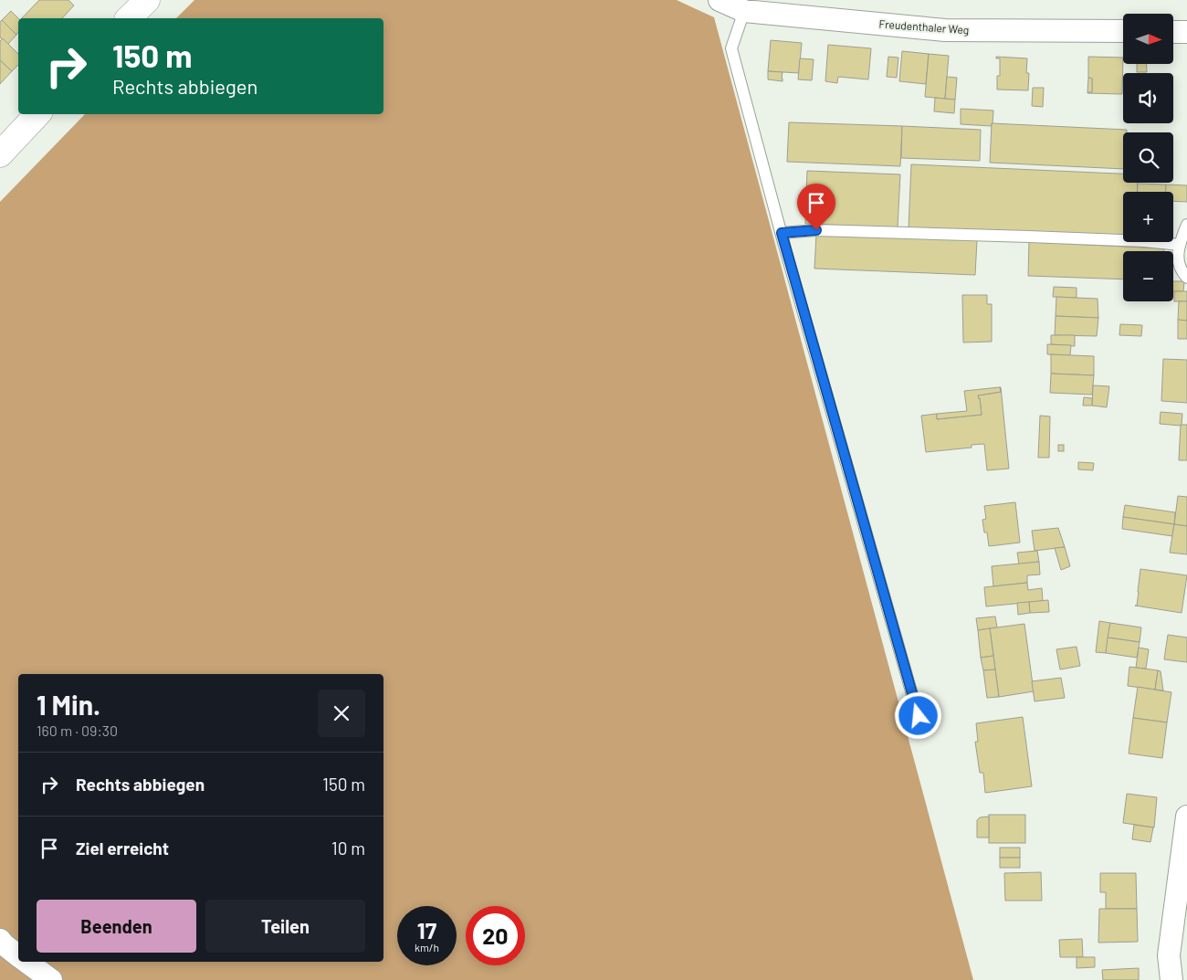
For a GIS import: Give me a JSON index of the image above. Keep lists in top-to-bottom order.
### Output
{
  "streets": {
    "street": ["Freudenthaler Weg"]
  },
  "north": "right",
  "page": {
    "map_buttons": ["+", "−"],
    "turn": ["150 m", "Rechts abbiegen"],
    "heading": ["1 Min.", "160 m · 09:30"],
    "list": [
      {
        "name": "Rechts abbiegen",
        "value": "150 m"
      },
      {
        "name": "Ziel erreicht",
        "value": "10 m"
      }
    ],
    "buttons": ["Beenden", "Teilen"],
    "speed": "17 km/h",
    "limit": "20"
  }
}
